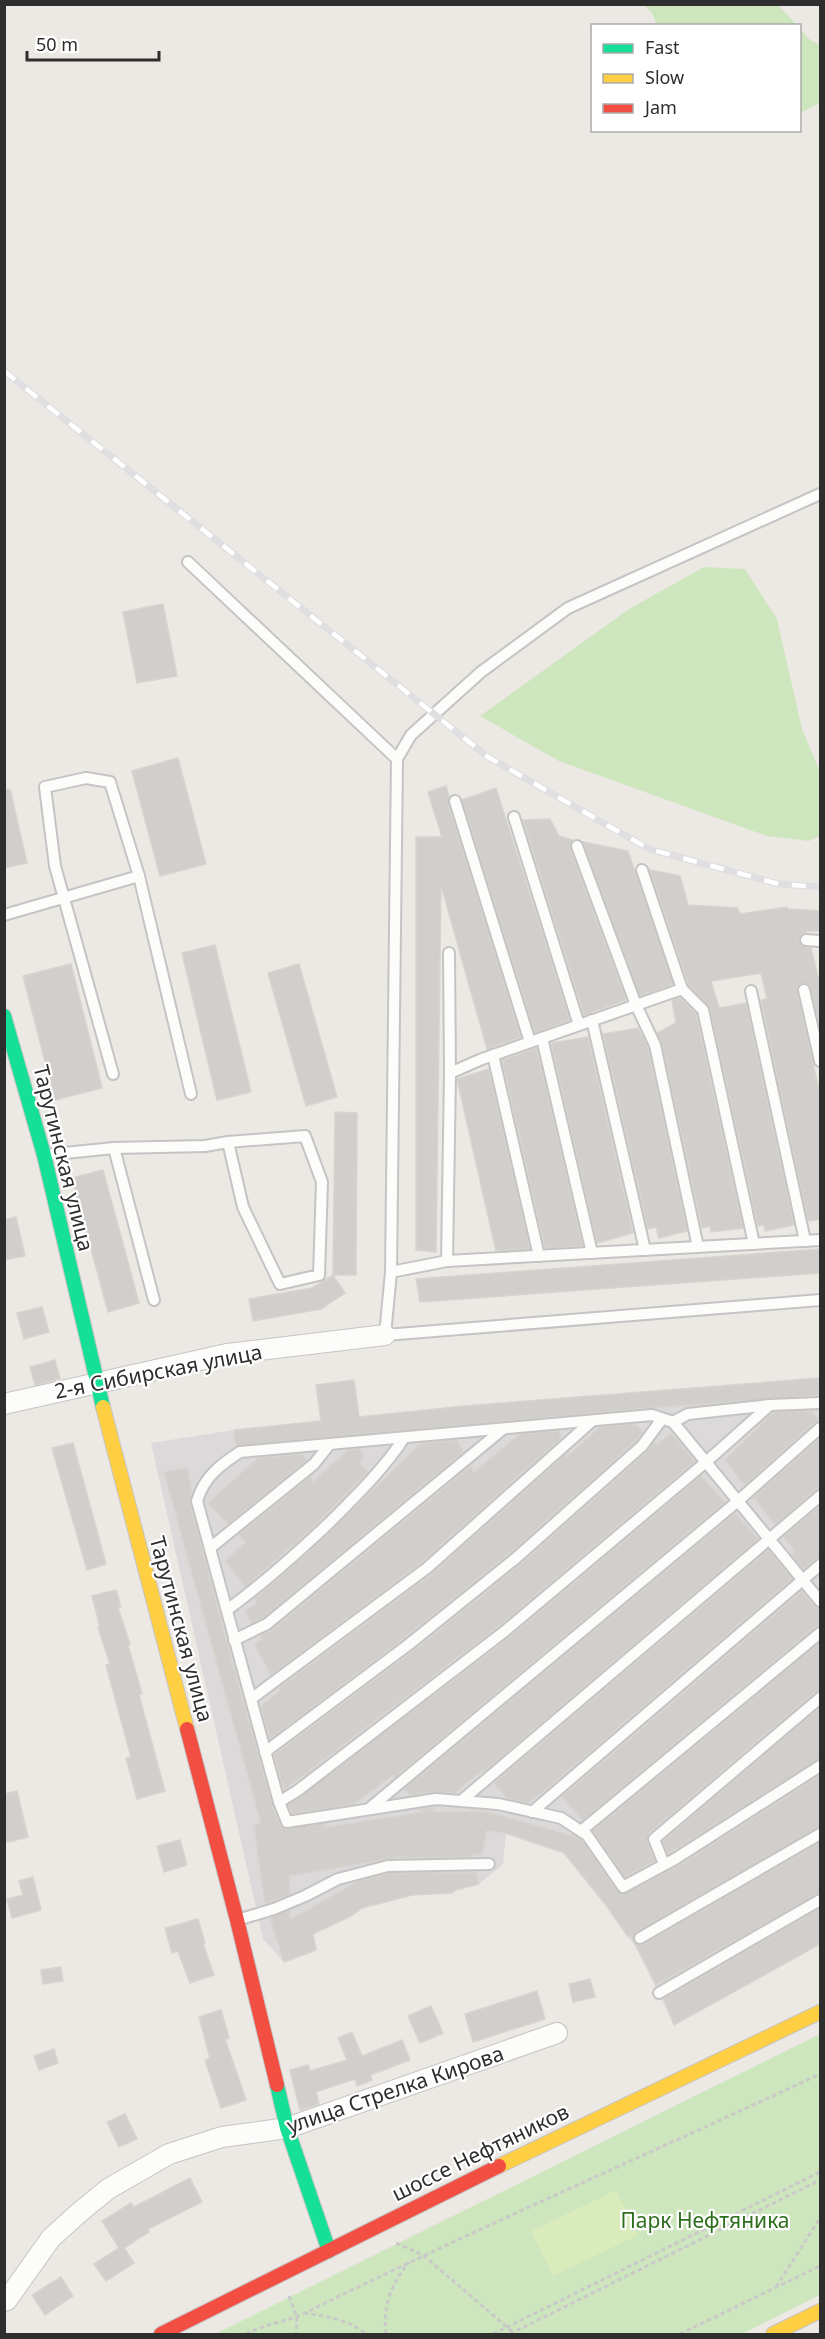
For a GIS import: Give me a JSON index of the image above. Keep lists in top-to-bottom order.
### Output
{
  "streets": {
    "street": [
      "Тарутинская улица",
      "2-я Сибирская улица",
      "улица Стрелка Кирова",
      "шоссе Нефтяников"
    ]
  },
  "crossings": [
    ["Тарутинская улица", "2-я Сибирская улица"],
    ["Тарутинская улица", "улица Стрелка Кирова"],
    ["Тарутинская улица", "шоссе Нефтяников"]
  ],
  "parks": ["Парк Нефтяника"],
  "legend": ["Fast", "Slow", "Jam"],
  "scale_bar": "50 m"
}
